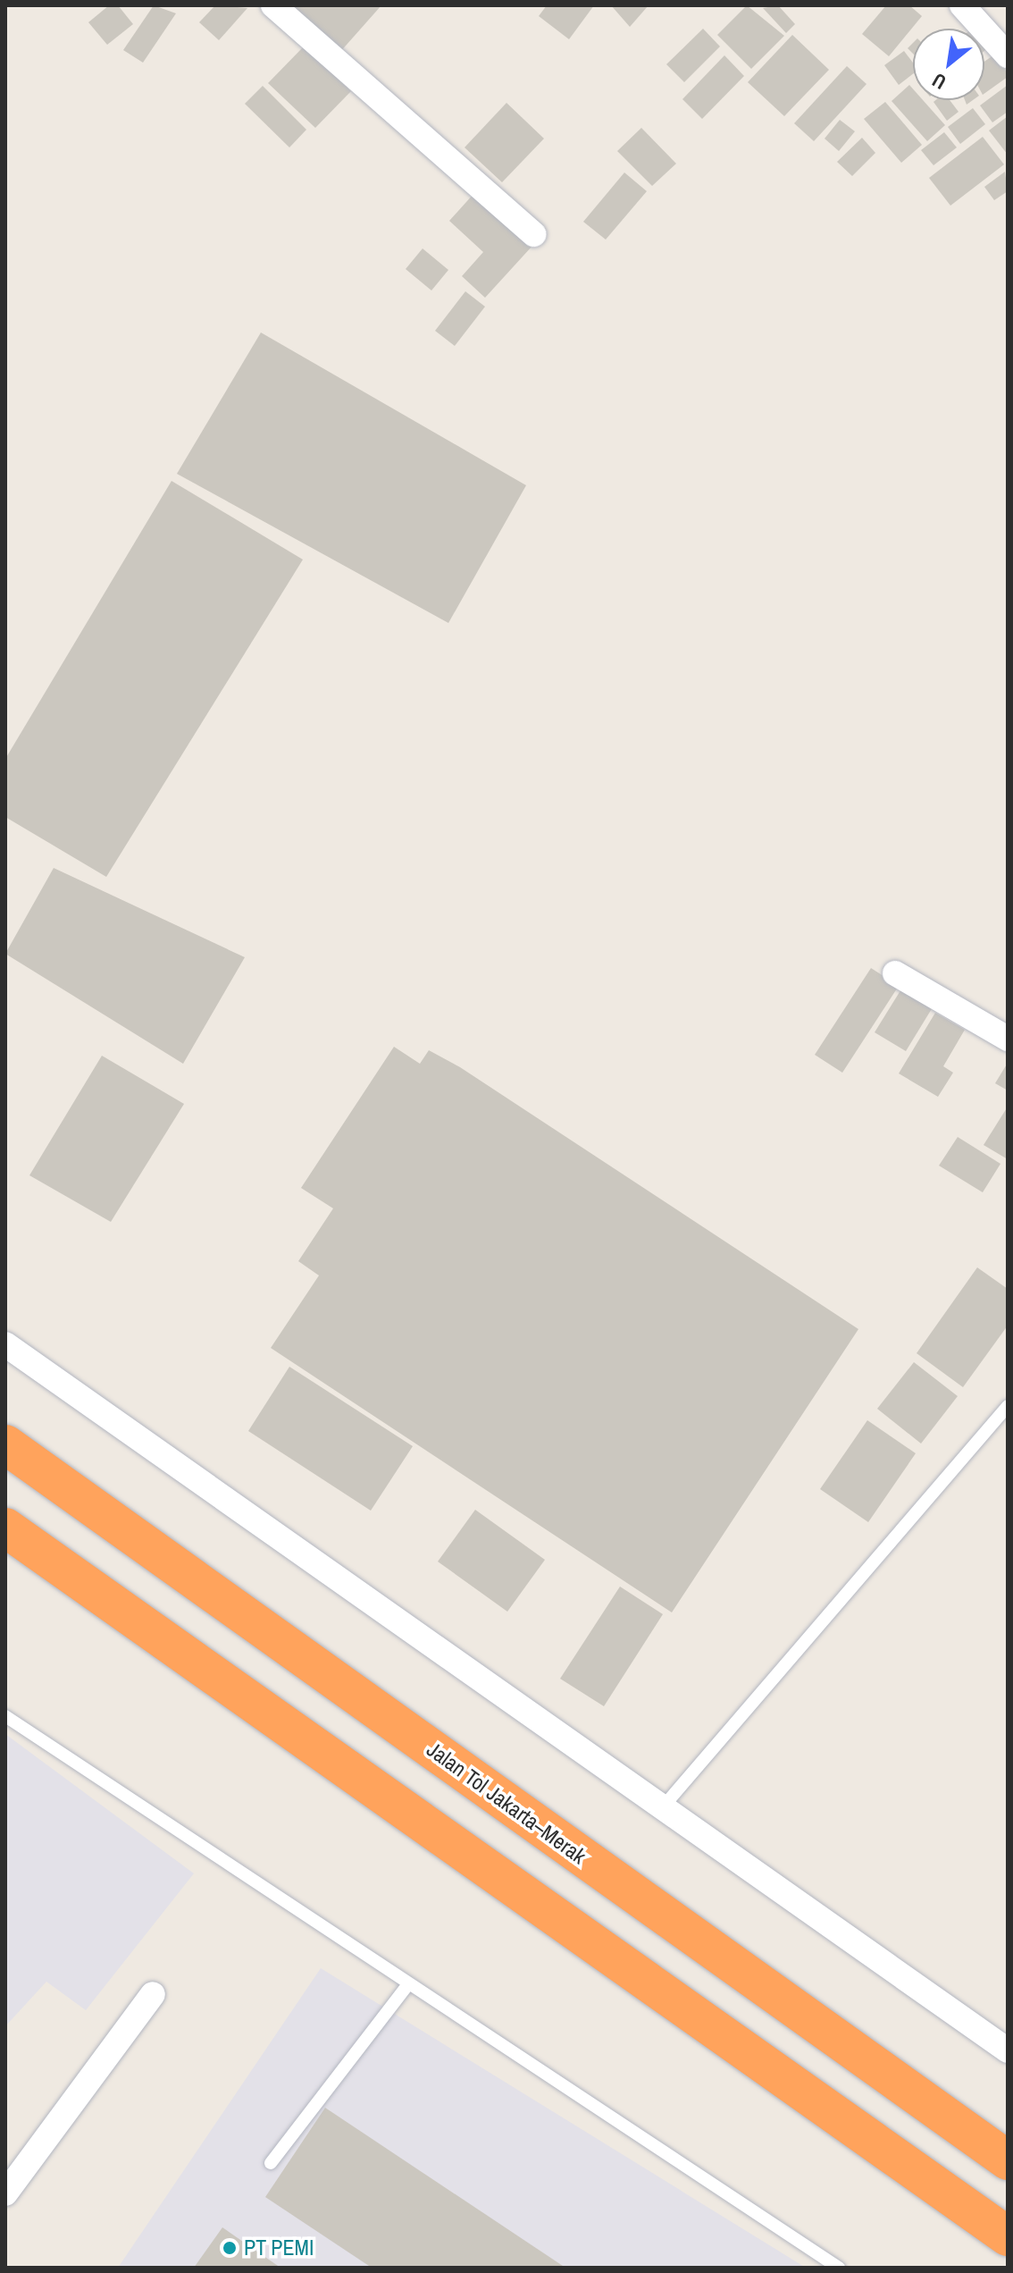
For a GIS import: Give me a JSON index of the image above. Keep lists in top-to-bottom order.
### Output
{
  "streets": {
    "highway": ["Jalan Tol Jakarta–Merak"]
  },
  "places": ["PT PEMI"],
  "north": "bottom left"
}
